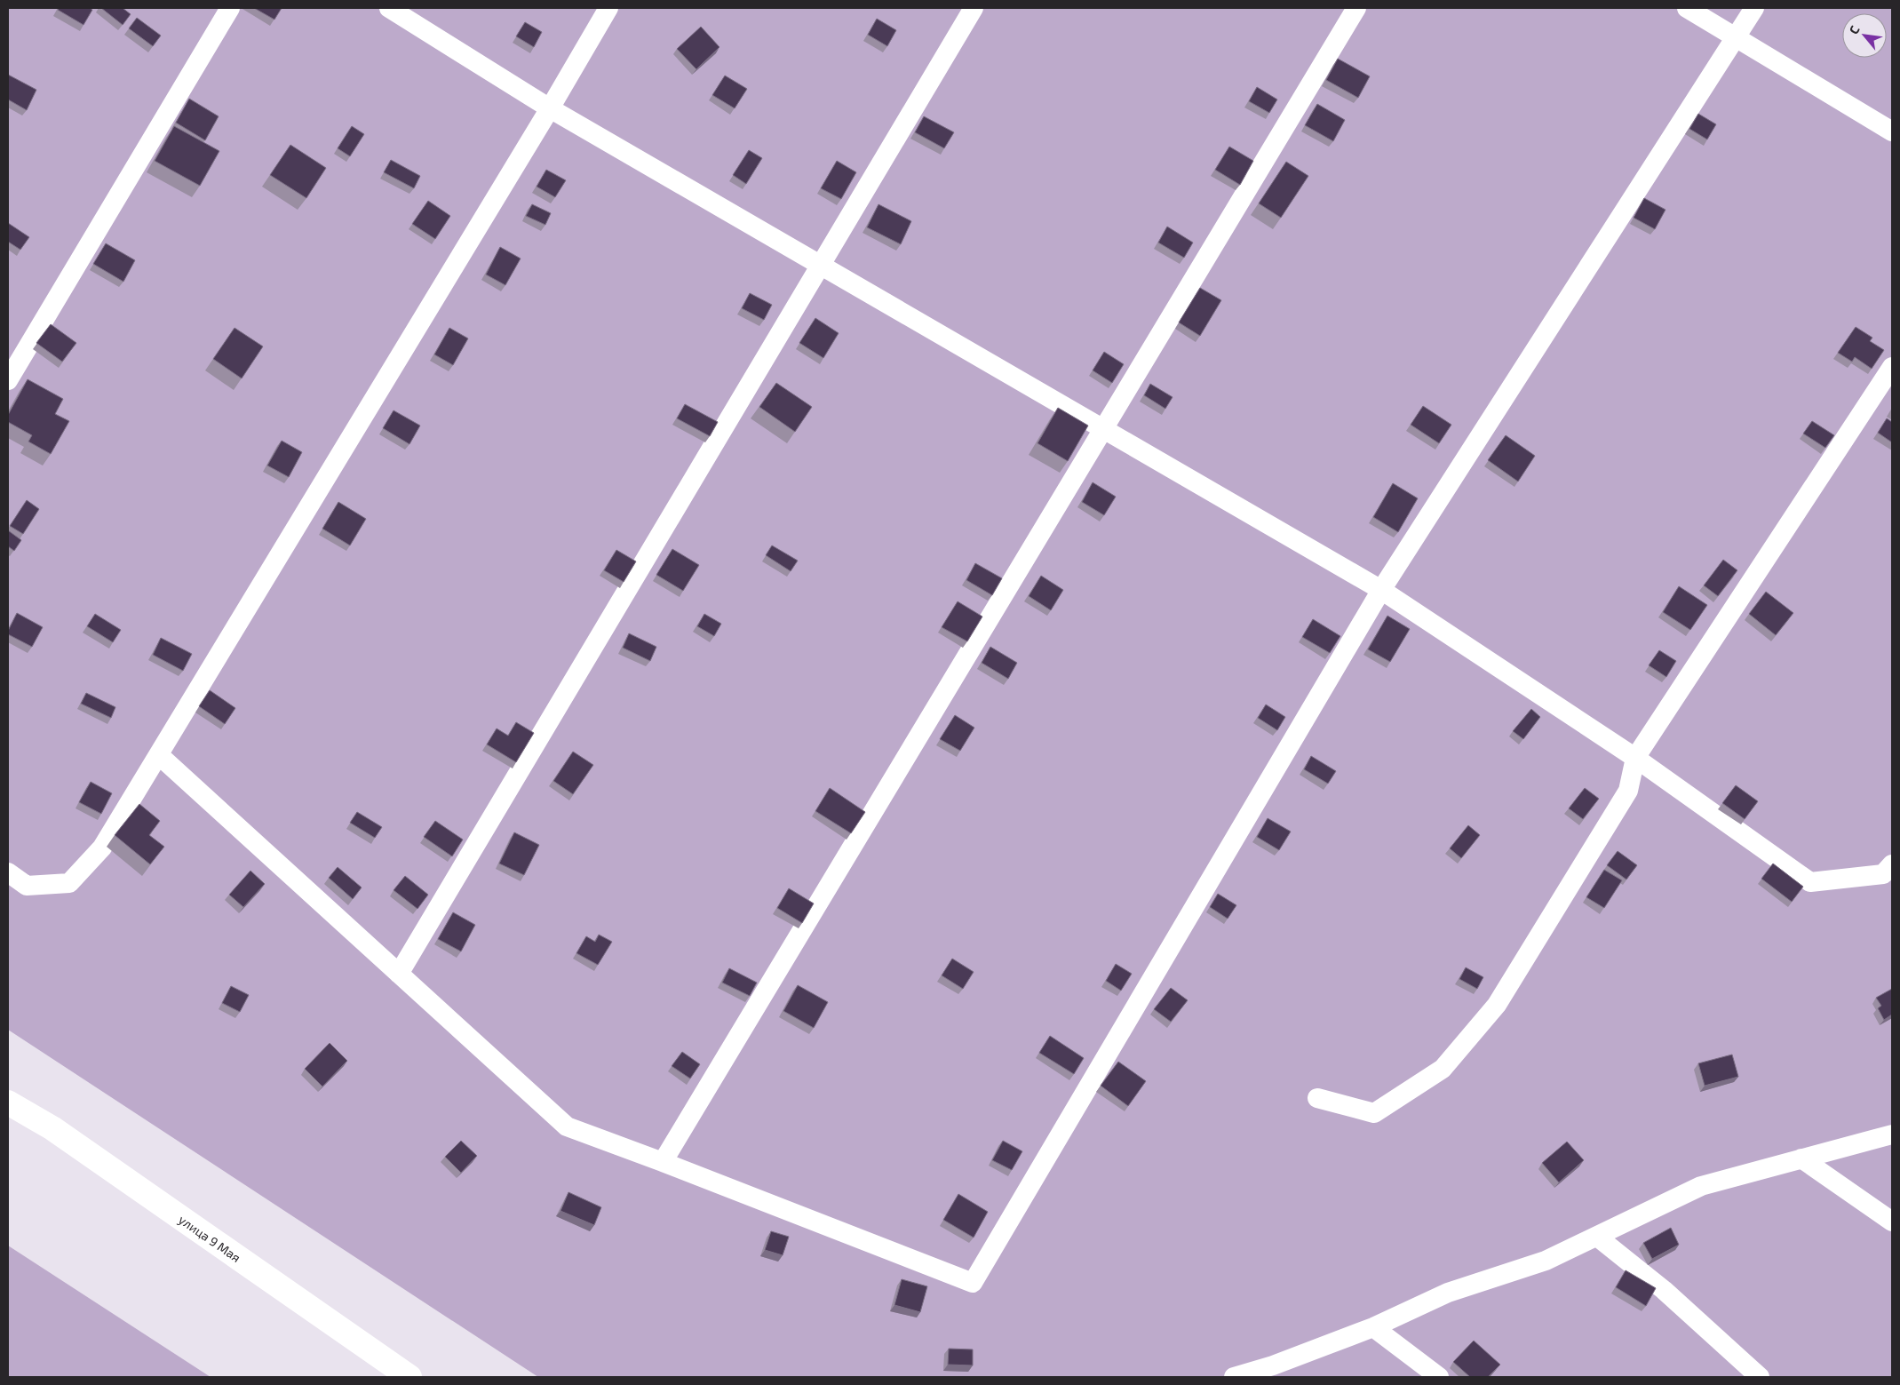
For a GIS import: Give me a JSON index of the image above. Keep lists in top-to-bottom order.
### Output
{
  "streets": {
    "main road": ["улица 9 Мая"]
  },
  "north": "top left"
}
